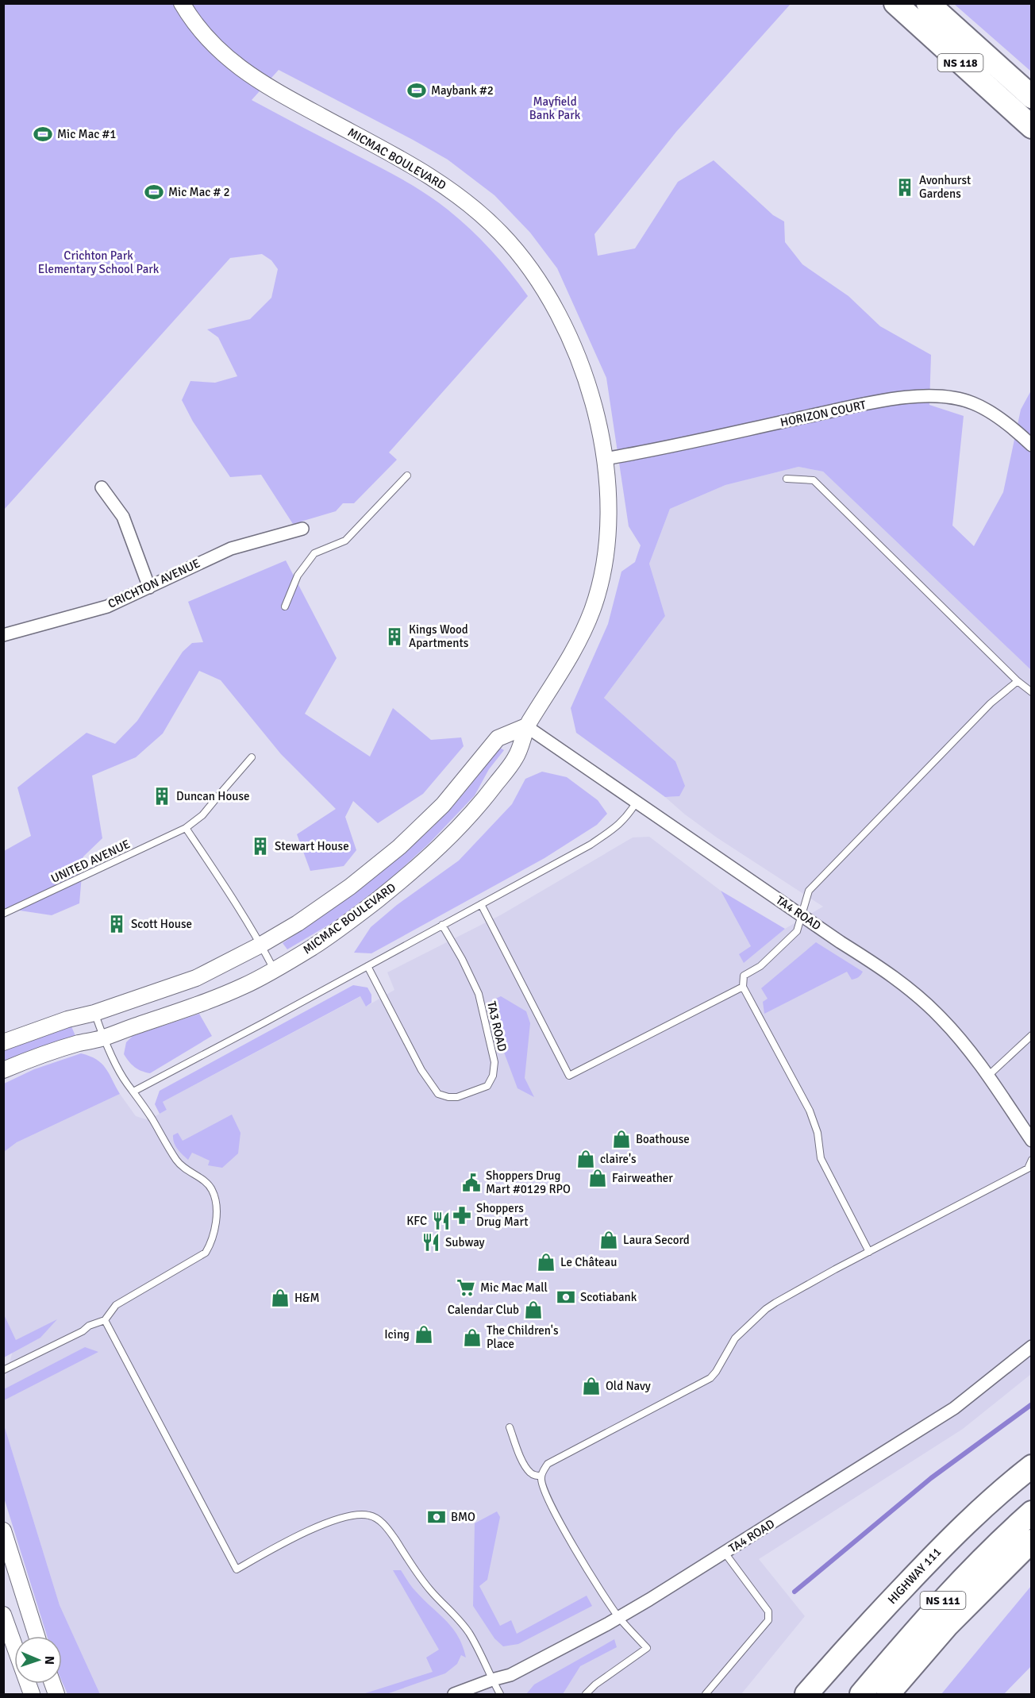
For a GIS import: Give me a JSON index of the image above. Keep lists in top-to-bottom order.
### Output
{
  "streets": {
    "highway": ["NS 118", "HIGHWAY 111", "NS 111"],
    "street": [
      "MICMAC BOULEVARD",
      "HORIZON COURT",
      "CRICHTON AVENUE",
      "TA4 ROAD"
    ],
    "lane": ["UNITED AVENUE", "TA3 ROAD"]
  },
  "crossings": [
    ["MICMAC BOULEVARD", "HORIZON COURT"],
    ["MICMAC BOULEVARD", "TA4 ROAD"]
  ],
  "parks": ["Mayfield Bank Park", "Crichton Park Elementary School Park"],
  "places": {
    "sports": ["Maybank #2", "Mic Mac #1", "Mic Mac # 2"],
    "building": [
      "Avonhurst Gardens",
      "Kings Wood Apartments",
      "Duncan House",
      "Stewart House",
      "Scott House"
    ],
    "shop": [
      "Boathouse",
      "claire's",
      "Fairweather",
      "Laura Secord",
      "Le Château",
      "H&M",
      "Calendar Club",
      "Icing",
      "The Children's Place",
      "Old Navy"
    ],
    "public building": ["Shoppers Drug Mart #0129 RPO"],
    "pharmacy": ["Shoppers Drug Mart"],
    "restaurant": ["KFC", "Subway"],
    "supermarket": ["Mic Mac Mall"],
    "bank": ["Scotiabank", "BMO"]
  },
  "north": "right"
}
